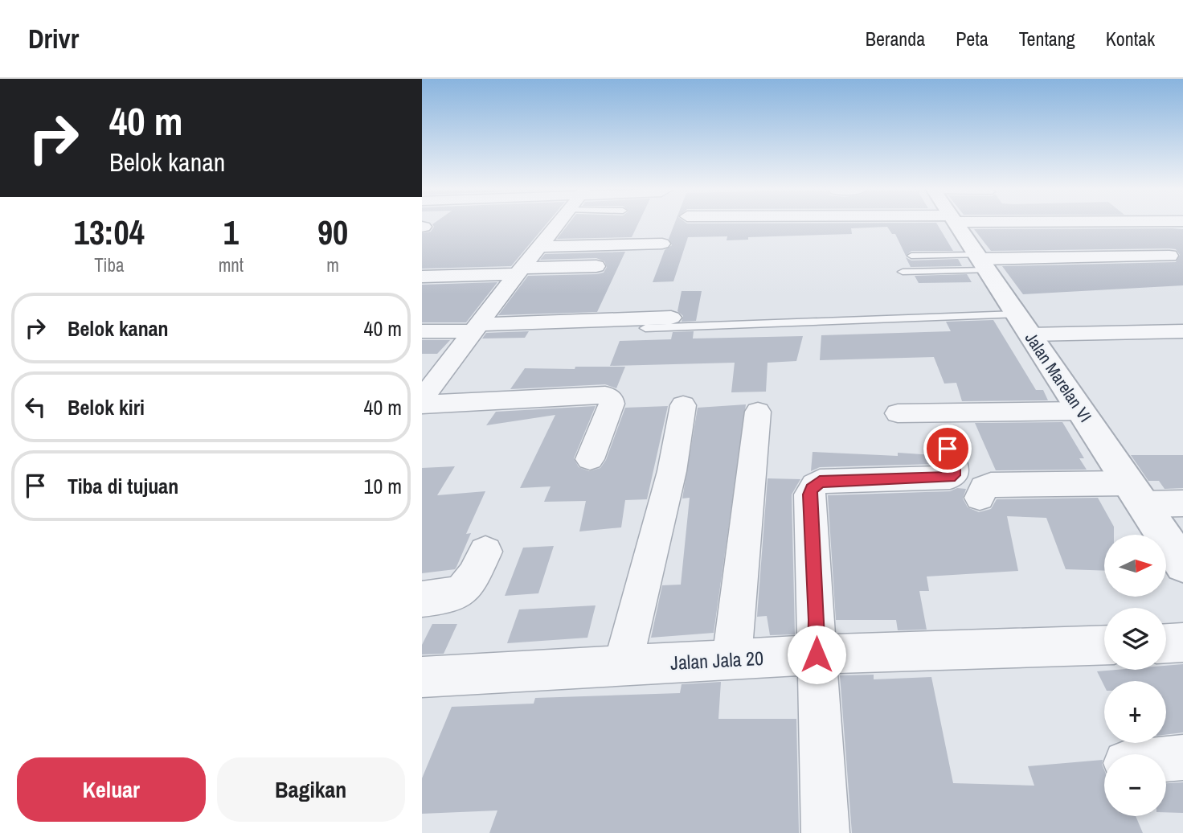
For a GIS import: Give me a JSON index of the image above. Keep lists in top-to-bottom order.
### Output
{
  "streets": {
    "street": ["Jalan Marelan VI", "Jalan Jala 20"]
  },
  "north": "right",
  "page": {
    "header": "Drivr",
    "nav": [
      "Beranda",
      "Peta",
      "Tentang",
      "Kontak"
    ],
    "turn": ["40 m", "Belok kanan"],
    "eta": [
      "13:04",
      "Tiba",
      "1",
      "mnt",
      "90",
      "m"
    ],
    "list": [
      {
        "name": "Belok kanan",
        "value": "40 m"
      },
      {
        "name": "Belok kiri",
        "value": "40 m"
      },
      {
        "name": "Tiba di tujuan",
        "value": "10 m"
      }
    ],
    "map_buttons": ["+", "−"],
    "buttons": ["Keluar", "Bagikan"]
  }
}
